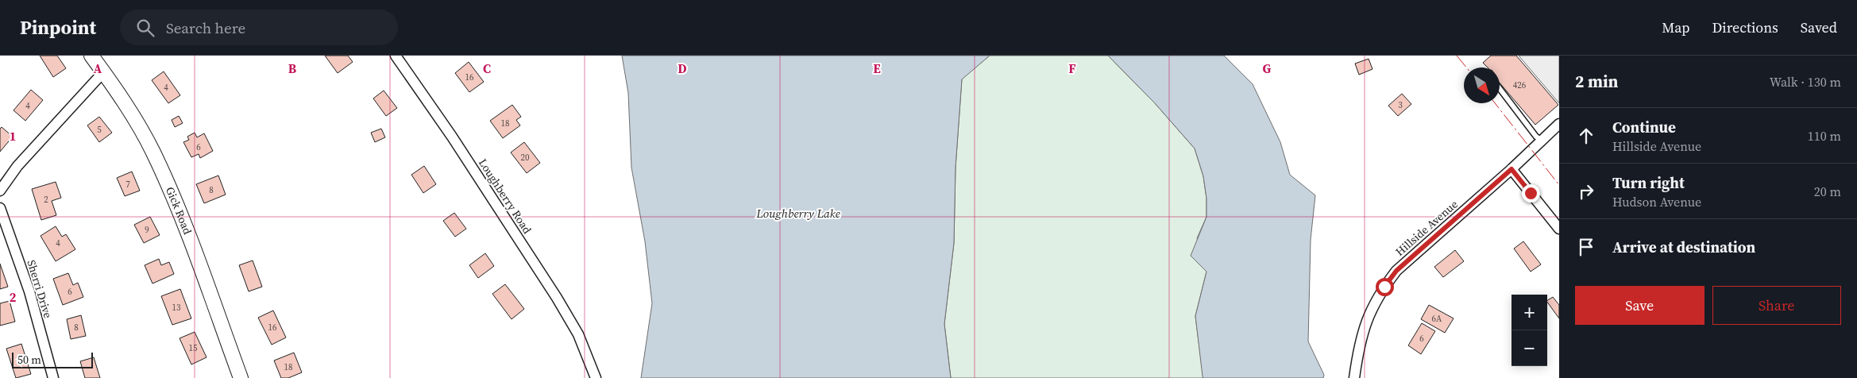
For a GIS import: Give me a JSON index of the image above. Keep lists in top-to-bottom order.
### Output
{
  "streets": {
    "street": [
      "Loughberry Road",
      "Gick Road",
      "Hillside Avenue",
      "Sherri Drive"
    ]
  },
  "water": ["Loughberry Lake"],
  "house_numbers": [
    "16",
    "426",
    "4",
    "3",
    "4",
    "18",
    "5",
    "6",
    "20",
    "7",
    "8",
    "2",
    "9",
    "4",
    "6",
    "13",
    "6A",
    "8",
    "16",
    "6",
    "15",
    "18"
  ],
  "scale_bar": "50 m",
  "north": "bottom right",
  "page": {
    "header": "Pinpoint",
    "search": "Search here",
    "nav": ["Map", "Directions", "Saved"],
    "heading": ["2 min", "Walk · 130 m"],
    "list": [
      ["Continue", "Hillside Avenue", "110 m"],
      ["Turn right", "Hudson Avenue", "20 m"],
      "Arrive at destination"
    ],
    "buttons": ["Save", "Share"],
    "map_buttons": ["+", "−"],
    "scale": "50 m"
  },
  "grid": {
    "columns": [
      "A",
      "B",
      "C",
      "D",
      "E",
      "F",
      "G"
    ],
    "rows": ["1", "2"]
  }
}
